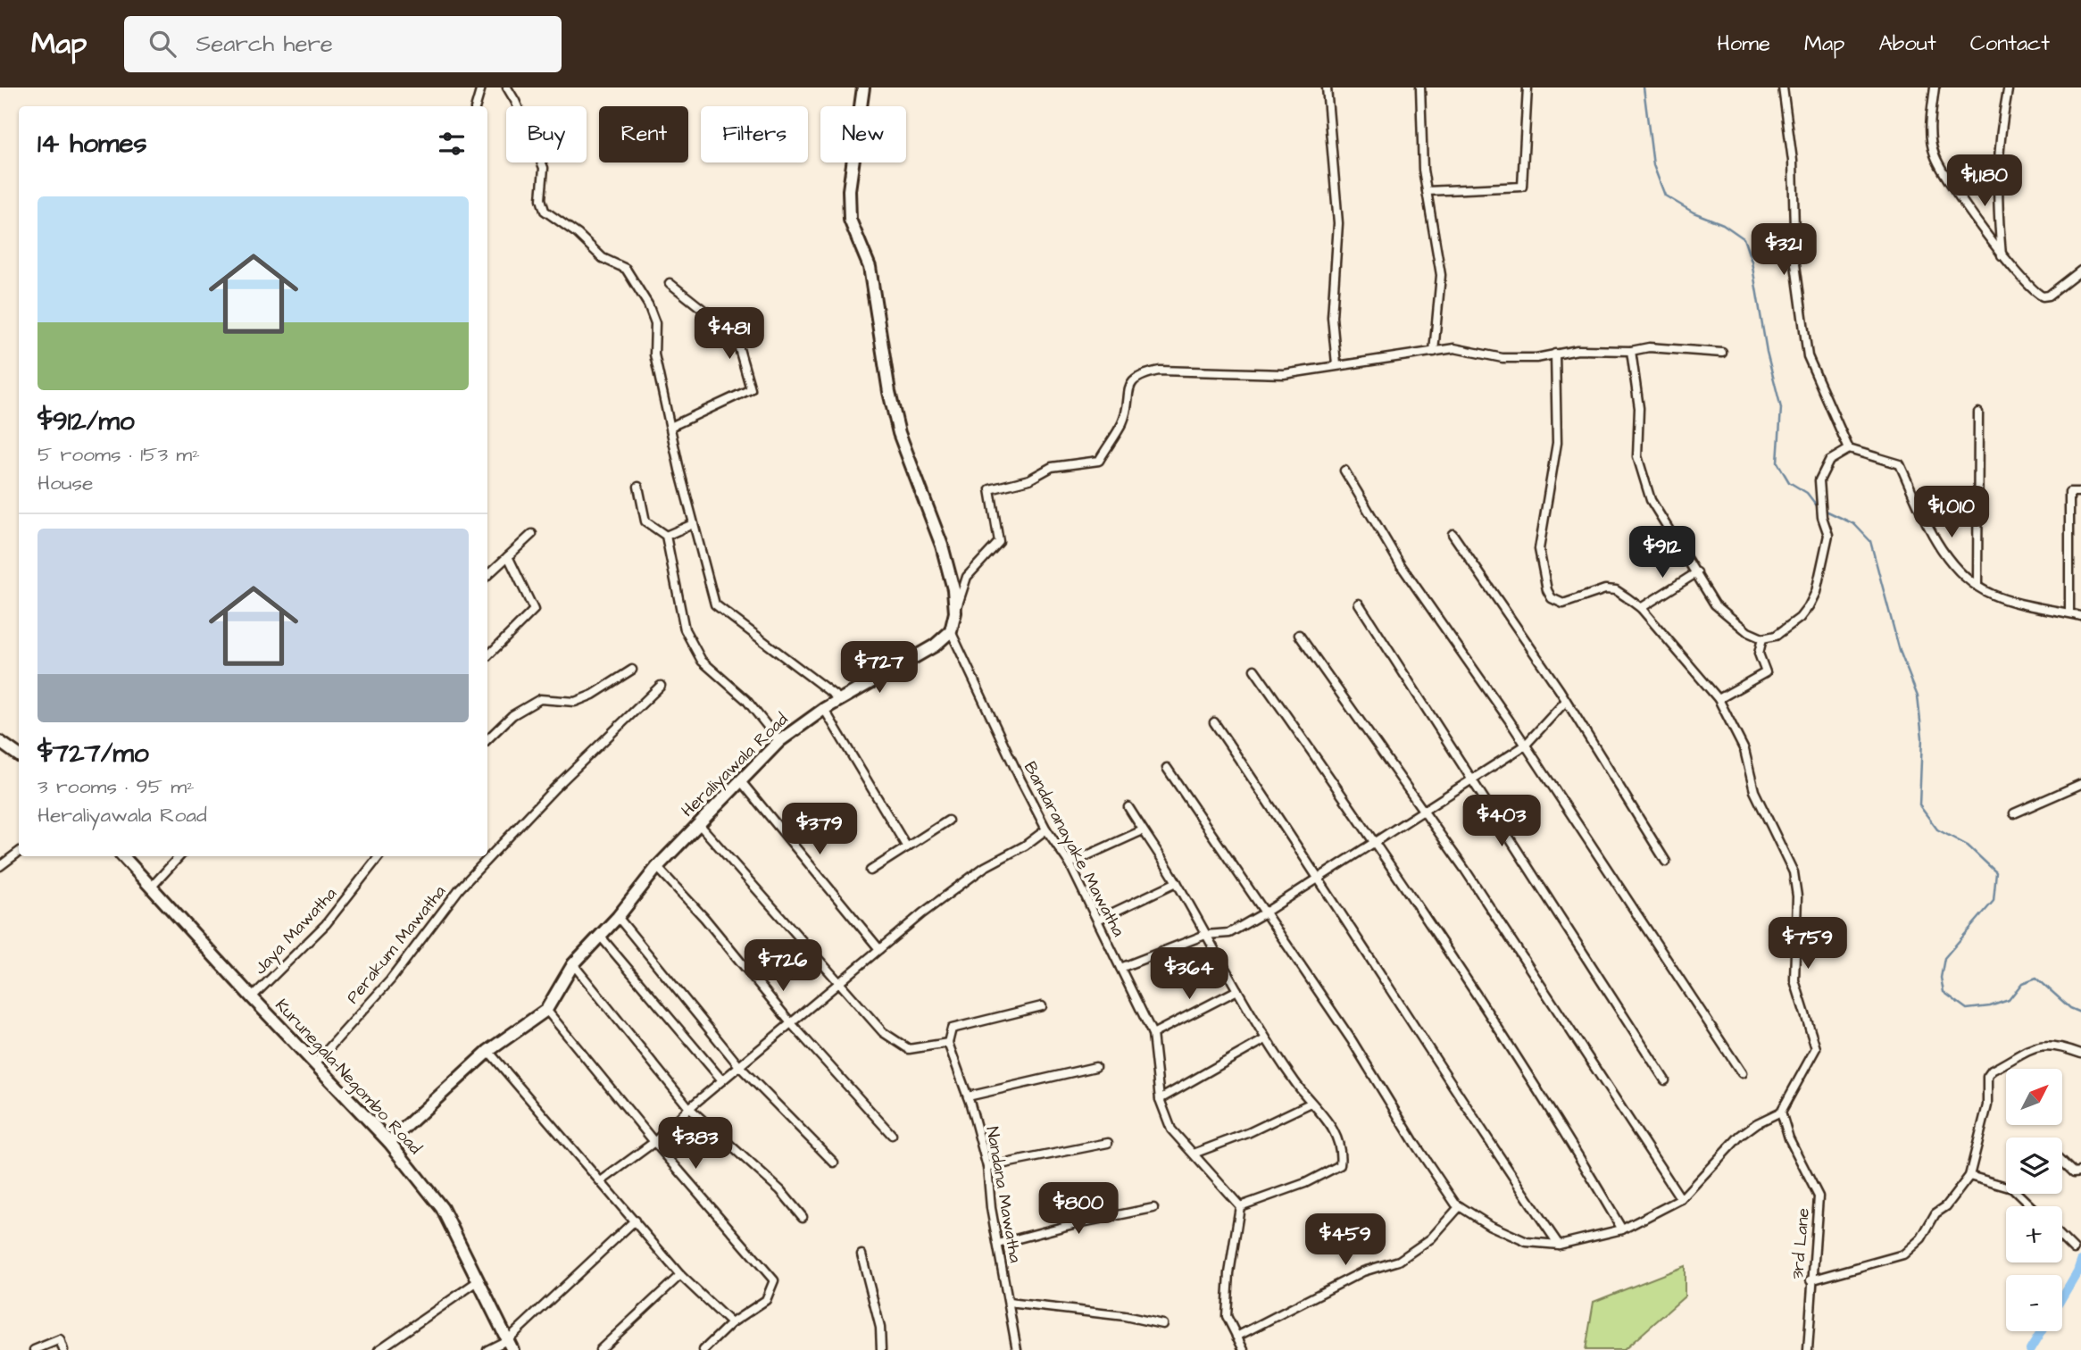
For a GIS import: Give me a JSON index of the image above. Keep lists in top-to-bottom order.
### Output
{
  "streets": {
    "street": [
      "Heraliyawala Road",
      "Bandaranayake Mawatha",
      "Jaya Mawatha",
      "Perakum Mawatha",
      "Kurunegala-Negombo Road",
      "Nandana Mawatha",
      "3rd Lane"
    ]
  },
  "crossings": [
    ["Heraliyawala Road", "Bandaranayake Mawatha"],
    ["Heraliyawala Road", "Kurunegala-Negombo Road"],
    ["Jaya Mawatha", "Kurunegala-Negombo Road"],
    ["Perakum Mawatha", "Kurunegala-Negombo Road"]
  ],
  "north": "top right",
  "page": {
    "header": "Map",
    "search": "Search here",
    "nav": [
      "Home",
      "Map",
      "About",
      "Contact"
    ],
    "chip": [
      "Buy",
      "Rent",
      "Filters",
      "New"
    ],
    "heading": "14 homes",
    "price": [
      "$1,180",
      "$321",
      "$481",
      "$1,010",
      "$912",
      "$727",
      "$403",
      "$379",
      "$759",
      "$726",
      "$364",
      "$383",
      "$800",
      "$459"
    ],
    "list": [
      {
        "name": "$912/mo",
        "note": "5 rooms · 153 m² · House"
      },
      {
        "name": "$727/mo",
        "note": "3 rooms · 95 m² · Heraliyawala Road"
      }
    ],
    "map_buttons": ["+", "−"]
  }
}
